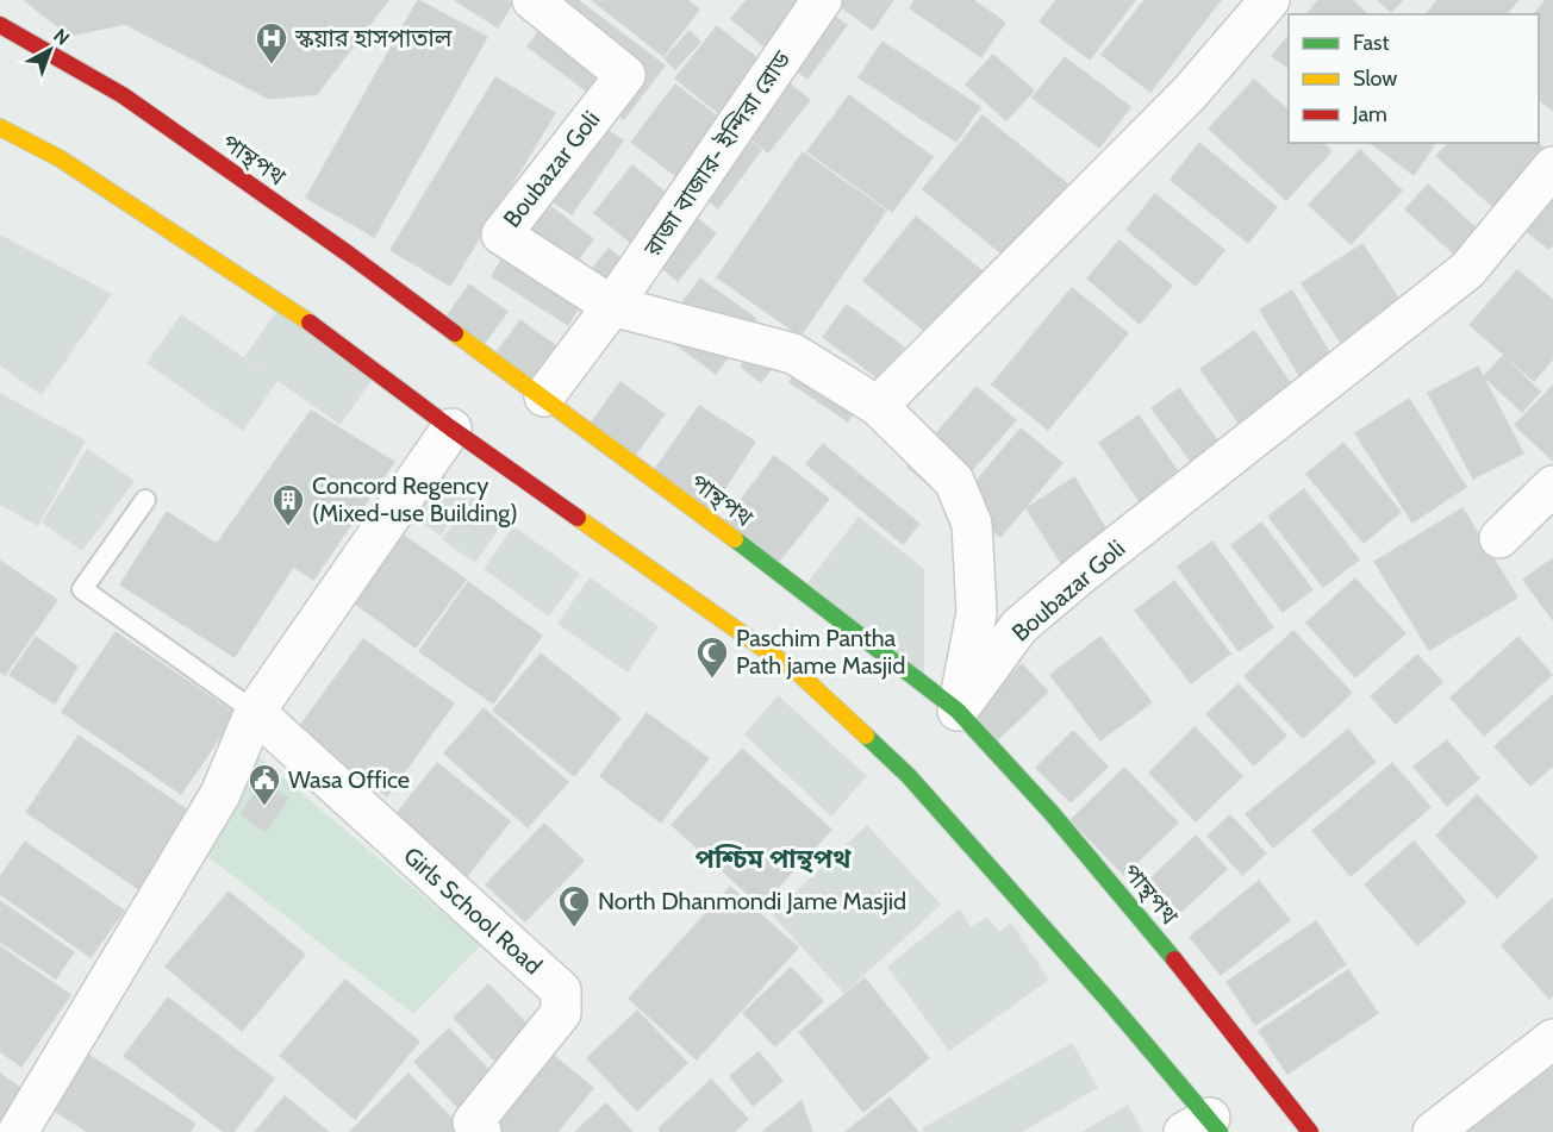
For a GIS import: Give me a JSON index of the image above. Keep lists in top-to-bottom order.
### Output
{
  "streets": {
    "main road": ["পান্থপথ"],
    "street": ["রাজা বাজার- ইন্দিরা রোড", "Boubazar Goli", "Girls School Road"]
  },
  "crossings": [
    ["রাজা বাজার- ইন্দিরা রোড", "পান্থপথ"],
    ["রাজা বাজার- ইন্দিরা রোড", "Boubazar Goli"],
    ["পান্থপথ", "Boubazar Goli"]
  ],
  "districts": ["পশ্চিম পান্থপথ"],
  "places": {
    "hospital": ["স্কয়ার হাসপাতাল"],
    "building": ["Concord Regency (Mixed-use Building)"],
    "mosque": ["Paschim Pantha Path jame Masjid", "North Dhanmondi Jame Masjid"],
    "public building": ["Wasa Office"]
  },
  "legend": ["Fast", "Slow", "Jam"],
  "north": "top right"
}
